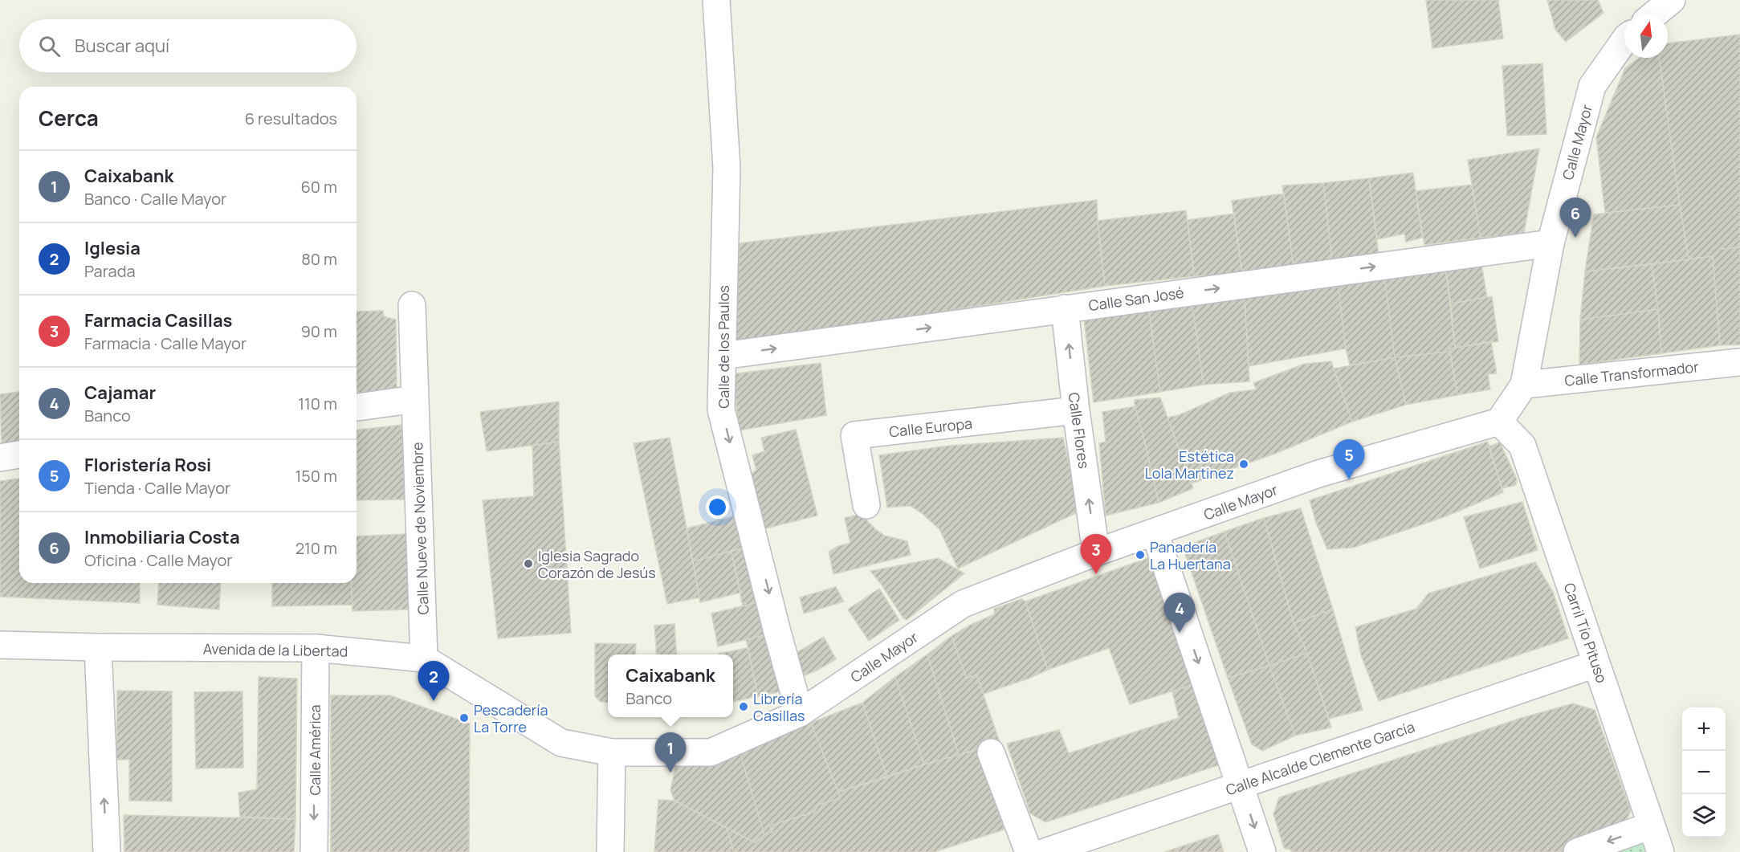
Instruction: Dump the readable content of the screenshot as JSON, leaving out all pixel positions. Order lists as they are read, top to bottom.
{
  "streets": {
    "street": [
      "Calle Mayor",
      "Calle San José",
      "Calle de los Paulos",
      "Calle Transformador",
      "Calle Europa",
      "Calle Flores",
      "Calle Nueve de Noviembre",
      "Carril Tío Pituso",
      "Avenida de la Libertad",
      "Calle América",
      "Calle Alcalde Clemente García"
    ]
  },
  "crossings": [
    ["Calle Mayor", "Calle San José"],
    ["Calle Mayor", "Calle de los Paulos"],
    ["Calle Mayor", "Calle Transformador"],
    ["Calle Mayor", "Calle Flores"],
    ["Calle Mayor", "Carril Tío Pituso"],
    ["Calle Mayor", "Avenida de la Libertad"],
    ["Calle San José", "Calle de los Paulos"],
    ["Calle San José", "Calle Flores"],
    ["Calle Europa", "Calle Flores"],
    ["Calle Nueve de Noviembre", "Avenida de la Libertad"],
    ["Carril Tío Pituso", "Calle Alcalde Clemente García"],
    ["Avenida de la Libertad", "Calle América"]
  ],
  "one_way": ["Calle San José", "Calle de los Paulos", "Calle Flores"],
  "places": [
    "Estética Lola Martinez",
    "Panadería La Huertana",
    "Iglesia Sagrado Corazón de Jesús",
    "Librería Casillas",
    "Pescadería La Torre"
  ],
  "north": "top",
  "page": {
    "search": "Buscar aquí",
    "heading": ["Cerca", "6 resultados"],
    "list": [
      {
        "mark": "1",
        "name": "Caixabank",
        "note": "Banco · Calle Mayor",
        "value": "60 m"
      },
      {
        "mark": "2",
        "name": "Iglesia",
        "note": "Parada",
        "value": "80 m"
      },
      {
        "mark": "3",
        "name": "Farmacia Casillas",
        "note": "Farmacia · Calle Mayor",
        "value": "90 m"
      },
      {
        "mark": "4",
        "name": "Cajamar",
        "note": "Banco",
        "value": "110 m"
      },
      {
        "mark": "5",
        "name": "Floristería Rosi",
        "note": "Tienda · Calle Mayor",
        "value": "150 m"
      },
      {
        "mark": "6",
        "name": "Inmobiliaria Costa",
        "note": "Oficina · Calle Mayor",
        "value": "210 m"
      }
    ],
    "pins": [
      "6",
      "5",
      "3",
      "4",
      "2",
      "1"
    ],
    "popup": ["Caixabank", "Banco"],
    "map_buttons": ["+", "−"]
  }
}
